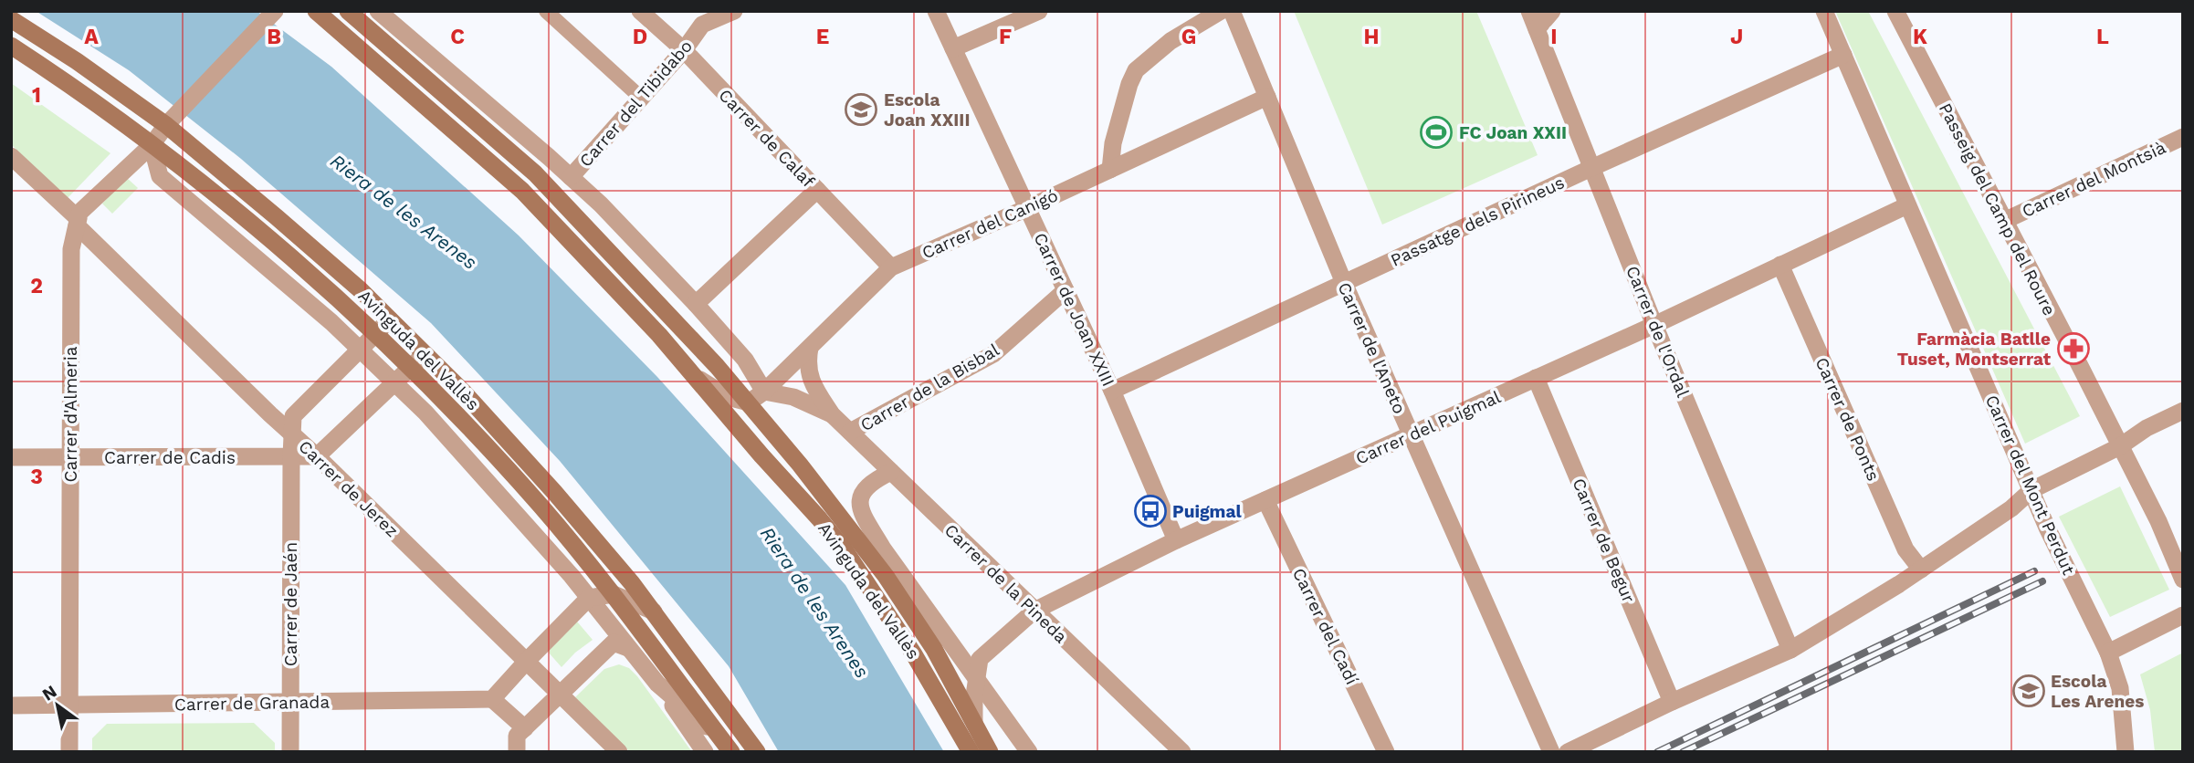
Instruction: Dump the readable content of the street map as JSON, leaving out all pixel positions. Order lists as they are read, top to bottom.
{
  "streets": {
    "main road": ["Avinguda del Vallès"],
    "street": [
      "Carrer del Tibidabo",
      "Carrer de Calaf",
      "Carrer del Montsià",
      "Passeig del Camp del Roure",
      "Passatge dels Pirineus",
      "Carrer del Canigó",
      "Carrer de Joan XXIII",
      "Carrer de l'Ordal",
      "Carrer de l'Aneto",
      "Carrer de la Bisbal",
      "Carrer d'Almeria",
      "Carrer de Ponts",
      "Carrer del Puigmal",
      "Carrer de Cadis",
      "Carrer del Mont Perdut",
      "Carrer de Jerez",
      "Carrer de Begur",
      "Carrer de la Pineda",
      "Carrer de Jaén",
      "Carrer del Cadí",
      "Carrer de Granada"
    ]
  },
  "crossings": [
    ["Carrer del Tibidabo", "Carrer de Calaf"],
    ["Carrer de Calaf", "Carrer del Canigó"],
    ["Carrer del Montsià", "Passeig del Camp del Roure"],
    ["Passatge dels Pirineus", "Carrer de Joan XXIII"],
    ["Passatge dels Pirineus", "Carrer de l'Ordal"],
    ["Passatge dels Pirineus", "Carrer de l'Aneto"],
    ["Passatge dels Pirineus", "Carrer del Mont Perdut"],
    ["Carrer del Canigó", "Carrer de Joan XXIII"],
    ["Carrer del Canigó", "Carrer de l'Aneto"],
    ["Carrer del Canigó", "Avinguda del Vallès"],
    ["Carrer del Canigó", "Carrer de la Pineda"],
    ["Carrer de Joan XXIII", "Carrer de la Bisbal"],
    ["Carrer de Joan XXIII", "Carrer del Puigmal"],
    ["Carrer de l'Ordal", "Carrer del Puigmal"],
    ["Carrer de l'Aneto", "Carrer del Puigmal"],
    ["Avinguda del Vallès", "Carrer del Puigmal"],
    ["Avinguda del Vallès", "Carrer de la Pineda"],
    ["Carrer de la Bisbal", "Carrer de la Pineda"],
    ["Carrer d'Almeria", "Carrer de Cadis"],
    ["Carrer d'Almeria", "Carrer de Jerez"],
    ["Carrer d'Almeria", "Carrer de Granada"],
    ["Carrer de Ponts", "Carrer del Puigmal"],
    ["Carrer del Puigmal", "Carrer del Mont Perdut"],
    ["Carrer del Puigmal", "Carrer de Begur"],
    ["Carrer del Puigmal", "Carrer de la Pineda"],
    ["Carrer del Puigmal", "Carrer del Cadí"],
    ["Carrer de Cadis", "Carrer de Jerez"],
    ["Carrer de Cadis", "Carrer de Jaén"],
    ["Carrer de Jaén", "Carrer de Granada"]
  ],
  "water": ["Riera de les Arenes"],
  "places": {
    "school or university": ["Escola Joan XXIII", "Escola Les Arenes"],
    "sports": ["FC Joan XXII"],
    "pharmacy": ["Farmàcia Batlle Tuset, Montserrat"],
    "bus stop": ["Puigmal"]
  },
  "north": "top left",
  "grid": {
    "columns": [
      "A",
      "B",
      "C",
      "D",
      "E",
      "F",
      "G",
      "H",
      "I",
      "J",
      "K",
      "L"
    ],
    "rows": ["1", "2", "3"]
  }
}
